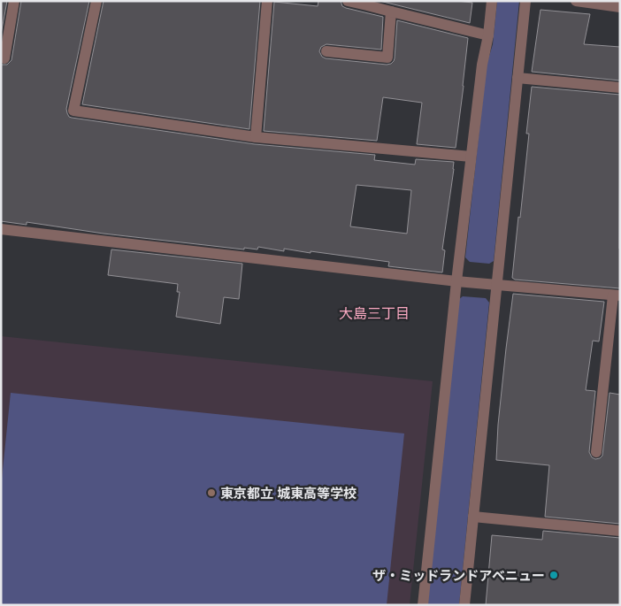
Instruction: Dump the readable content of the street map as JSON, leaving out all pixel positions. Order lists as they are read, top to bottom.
{
  "districts": ["大島三丁目"],
  "places": ["東京都立 城東高等学校", "ザ・ミッドランドアベニュー"]
}
